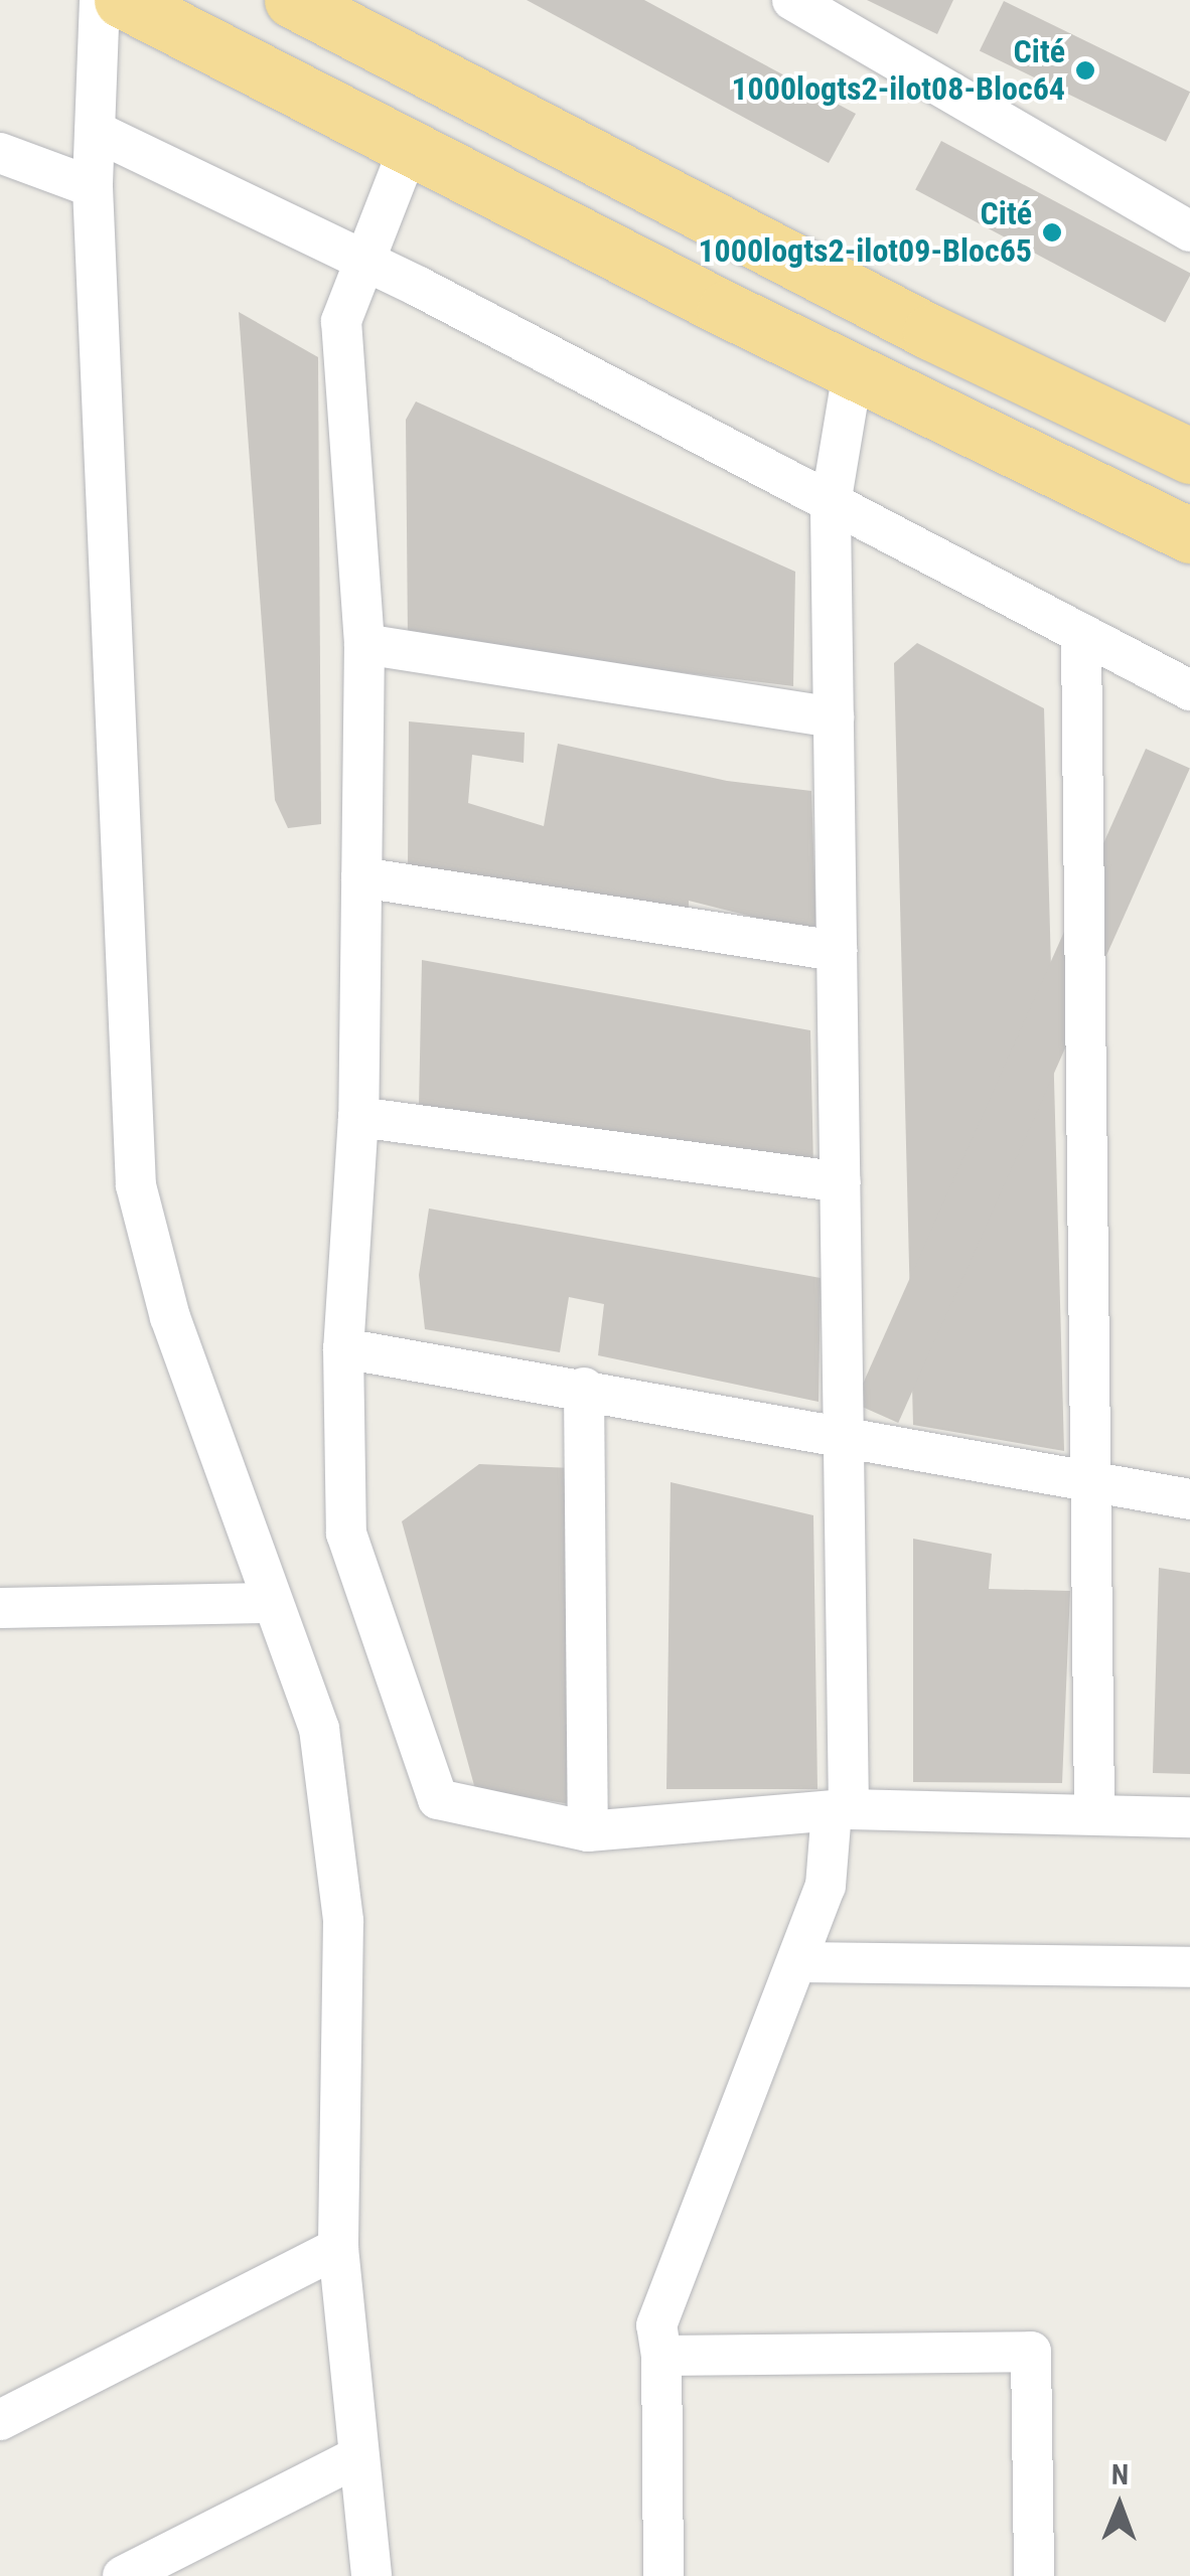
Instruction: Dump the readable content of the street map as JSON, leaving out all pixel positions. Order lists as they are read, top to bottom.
{
  "places": ["Cité 1000logts2-ilot08-Bloc64", "Cité 1000logts2-ilot09-Bloc65"],
  "north": "top"
}
